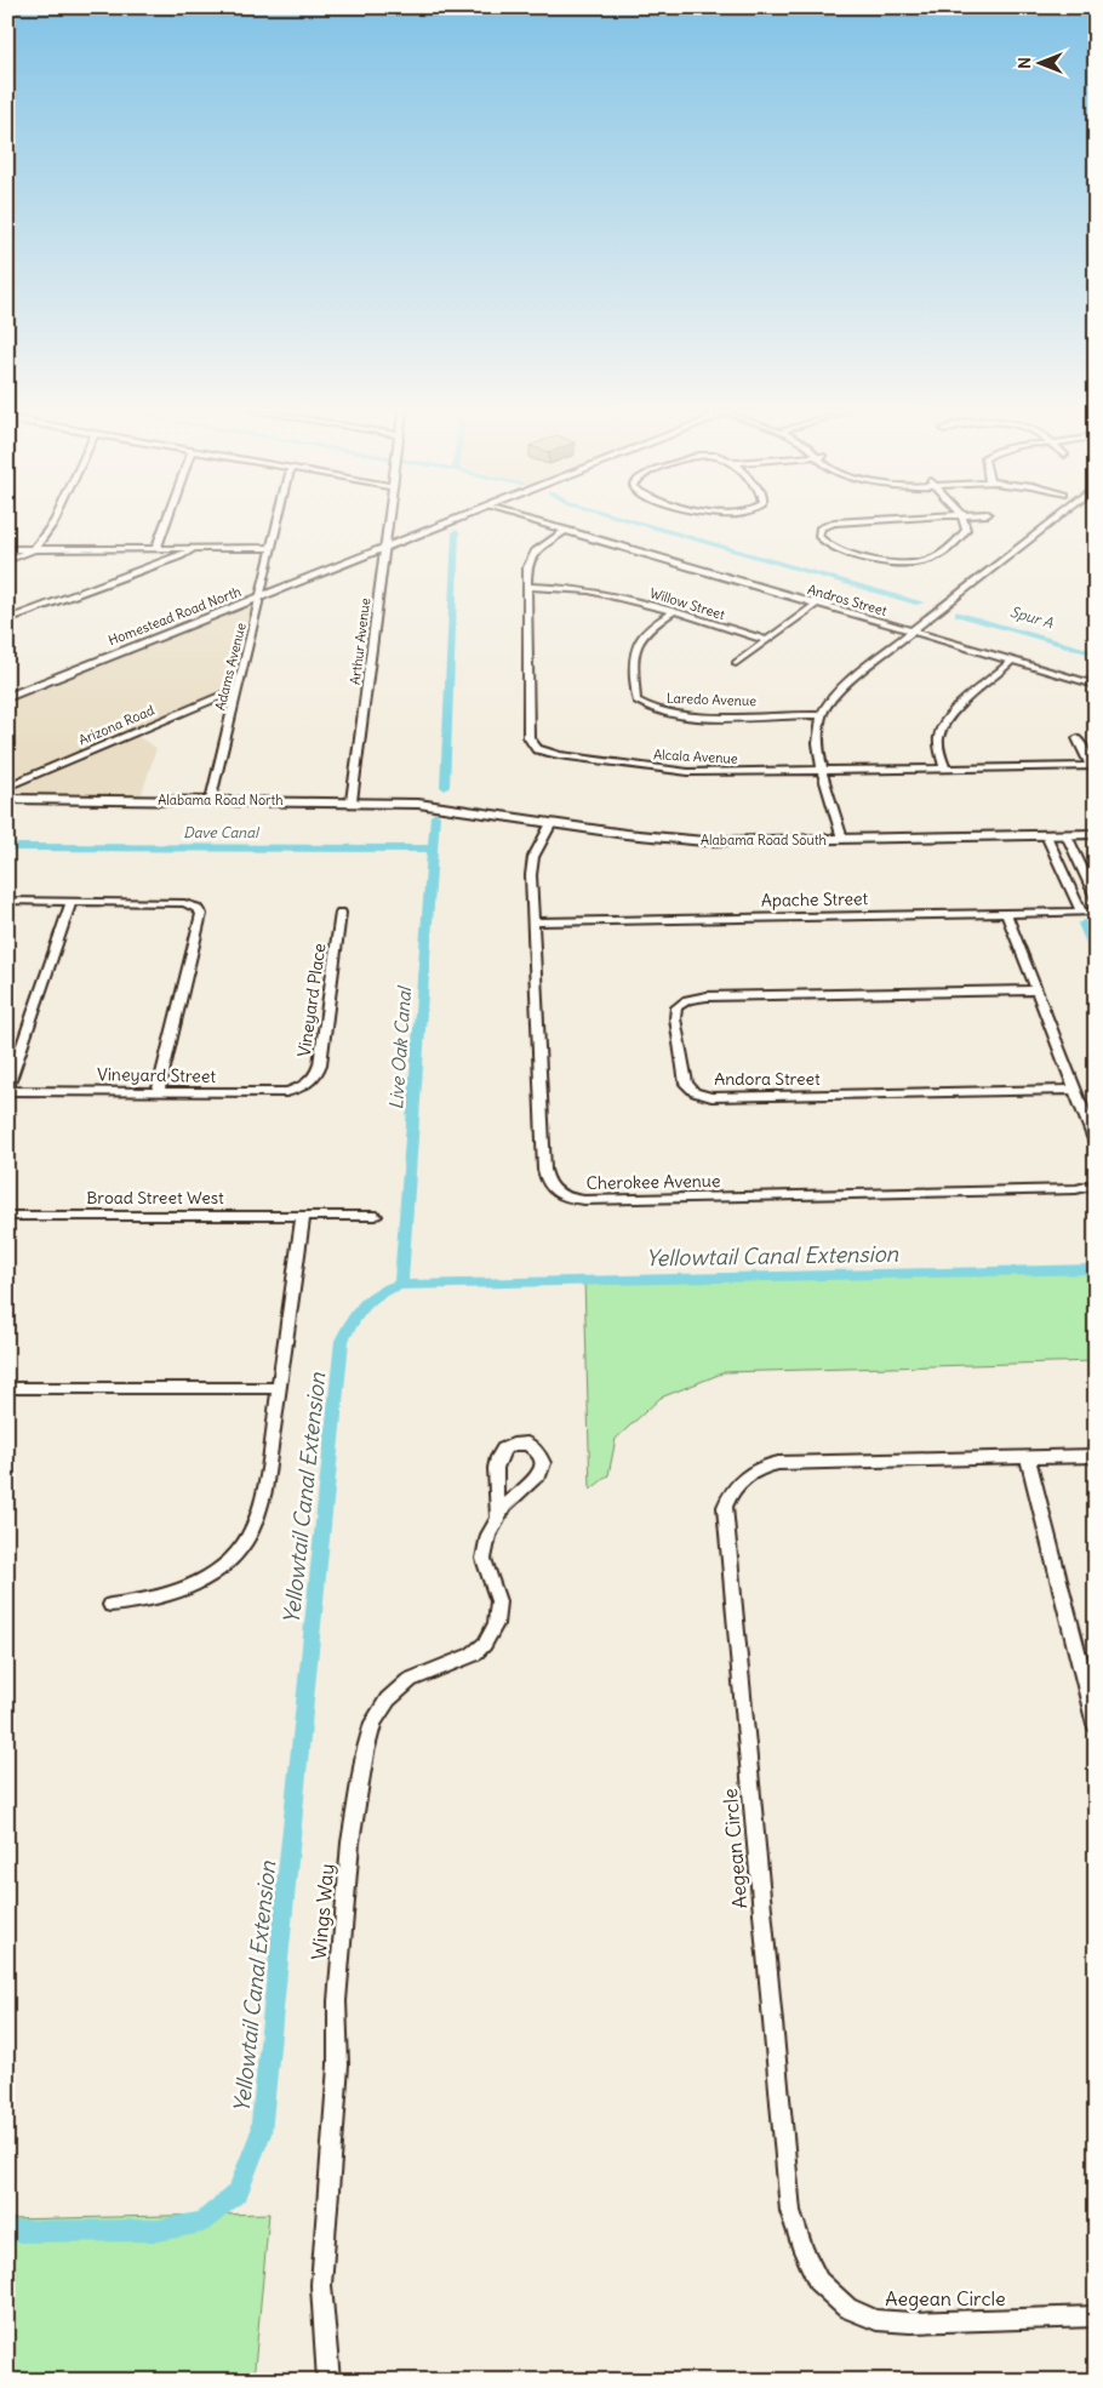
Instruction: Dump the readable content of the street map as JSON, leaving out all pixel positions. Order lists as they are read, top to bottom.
{
  "streets": {
    "main road": ["Homestead Road North", "Alabama Road North", "Alabama Road South"],
    "street": [
      "Andros Street",
      "Willow Street",
      "Arthur Avenue",
      "Adams Avenue",
      "Laredo Avenue",
      "Arizona Road",
      "Alcala Avenue",
      "Apache Street",
      "Vineyard Place",
      "Vineyard Street",
      "Andora Street",
      "Cherokee Avenue",
      "Broad Street West",
      "Aegean Circle",
      "Wings Way"
    ]
  },
  "crossings": [
    ["Andros Street", "Alcala Avenue"],
    ["Willow Street", "Laredo Avenue"],
    ["Willow Street", "Alcala Avenue"],
    ["Homestead Road North", "Arthur Avenue"],
    ["Homestead Road North", "Adams Avenue"],
    ["Arthur Avenue", "Alabama Road North"],
    ["Adams Avenue", "Arizona Road"],
    ["Adams Avenue", "Alabama Road North"],
    ["Alabama Road North", "Alabama Road South"],
    ["Alabama Road South", "Cherokee Avenue"],
    ["Apache Street", "Cherokee Avenue"],
    ["Vineyard Place", "Vineyard Street"]
  ],
  "water": [
    "Spur A",
    "Dave Canal",
    "Live Oak Canal",
    "Yellowtail Canal Extension"
  ],
  "north": "left"
}
